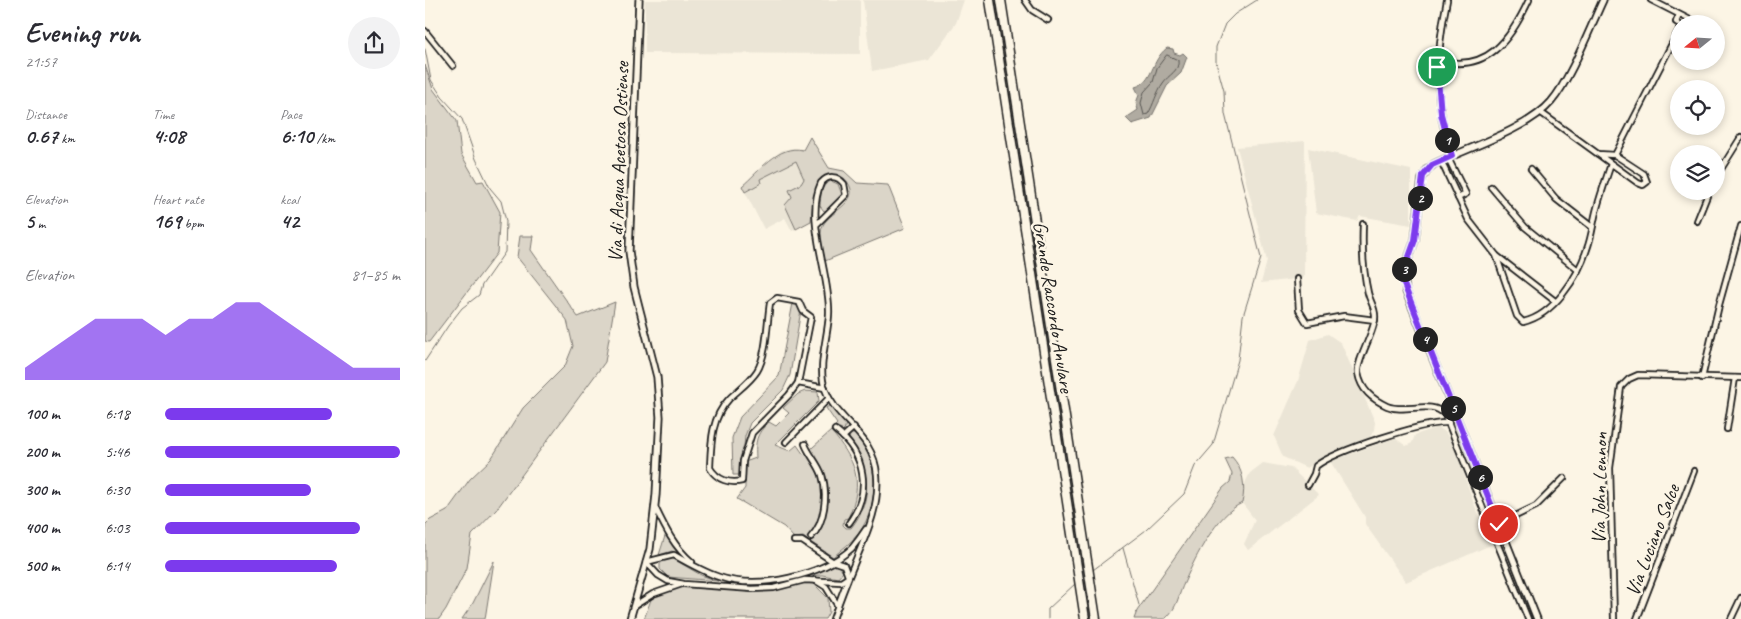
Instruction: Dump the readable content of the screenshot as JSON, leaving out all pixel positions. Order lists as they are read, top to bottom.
{
  "streets": {
    "highway": ["Grande Raccordo Anulare"],
    "street": ["Via di Acqua Acetosa Ostiense", "Via John Lennon", "Via Luciano Salce"]
  },
  "north": "left",
  "page": {
    "heading": ["Evening run", "21:57"],
    "stats": [
      ["Distance", "0.67 km"],
      ["Time", "4:08"],
      ["Pace", "6:10 /km"],
      ["Elevation", "5 m"],
      ["Heart rate", "169 bpm"],
      ["kcal", "42"]
    ],
    "pins": [
      "1",
      "2",
      "3",
      "4",
      "5",
      "6"
    ],
    "chart": ["Elevation", "81–85 m"],
    "list": [
      {
        "name": "100 m",
        "note": "6:18"
      },
      {
        "name": "200 m",
        "note": "5:46"
      },
      {
        "name": "300 m",
        "note": "6:30"
      },
      {
        "name": "400 m",
        "note": "6:03"
      },
      {
        "name": "500 m",
        "note": "6:14"
      }
    ]
  }
}
